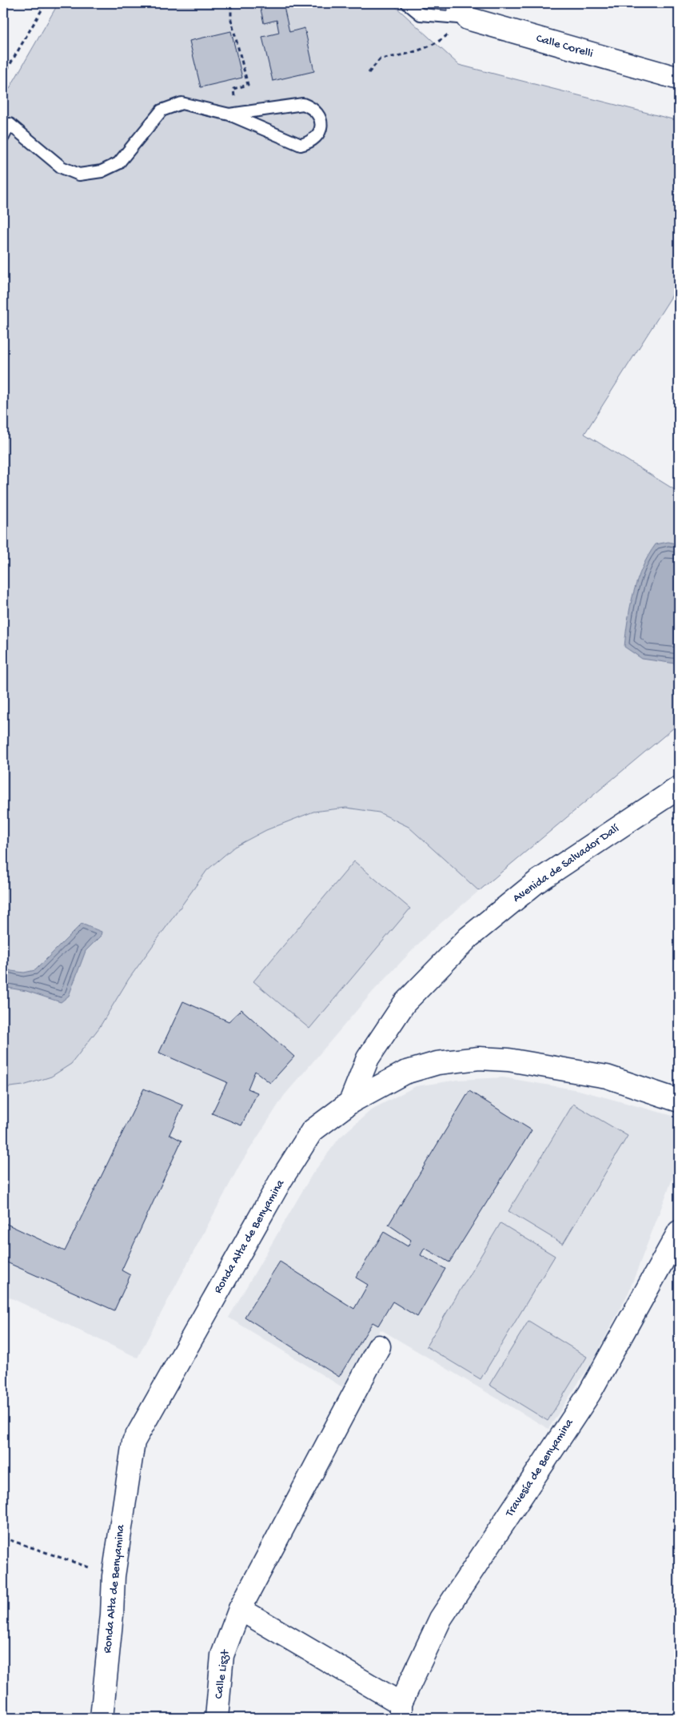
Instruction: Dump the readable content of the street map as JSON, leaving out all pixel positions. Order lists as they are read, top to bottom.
{
  "streets": {
    "street": [
      "Calle Corelli",
      "Avenida de Salvador Dalí",
      "Ronda Alta de Benyamina",
      "Travesía de Benyamina",
      "Calle Liszt"
    ]
  },
  "crossings": [
    ["Avenida de Salvador Dalí", "Ronda Alta de Benyamina"],
    ["Travesía de Benyamina", "Calle Liszt"]
  ]
}
